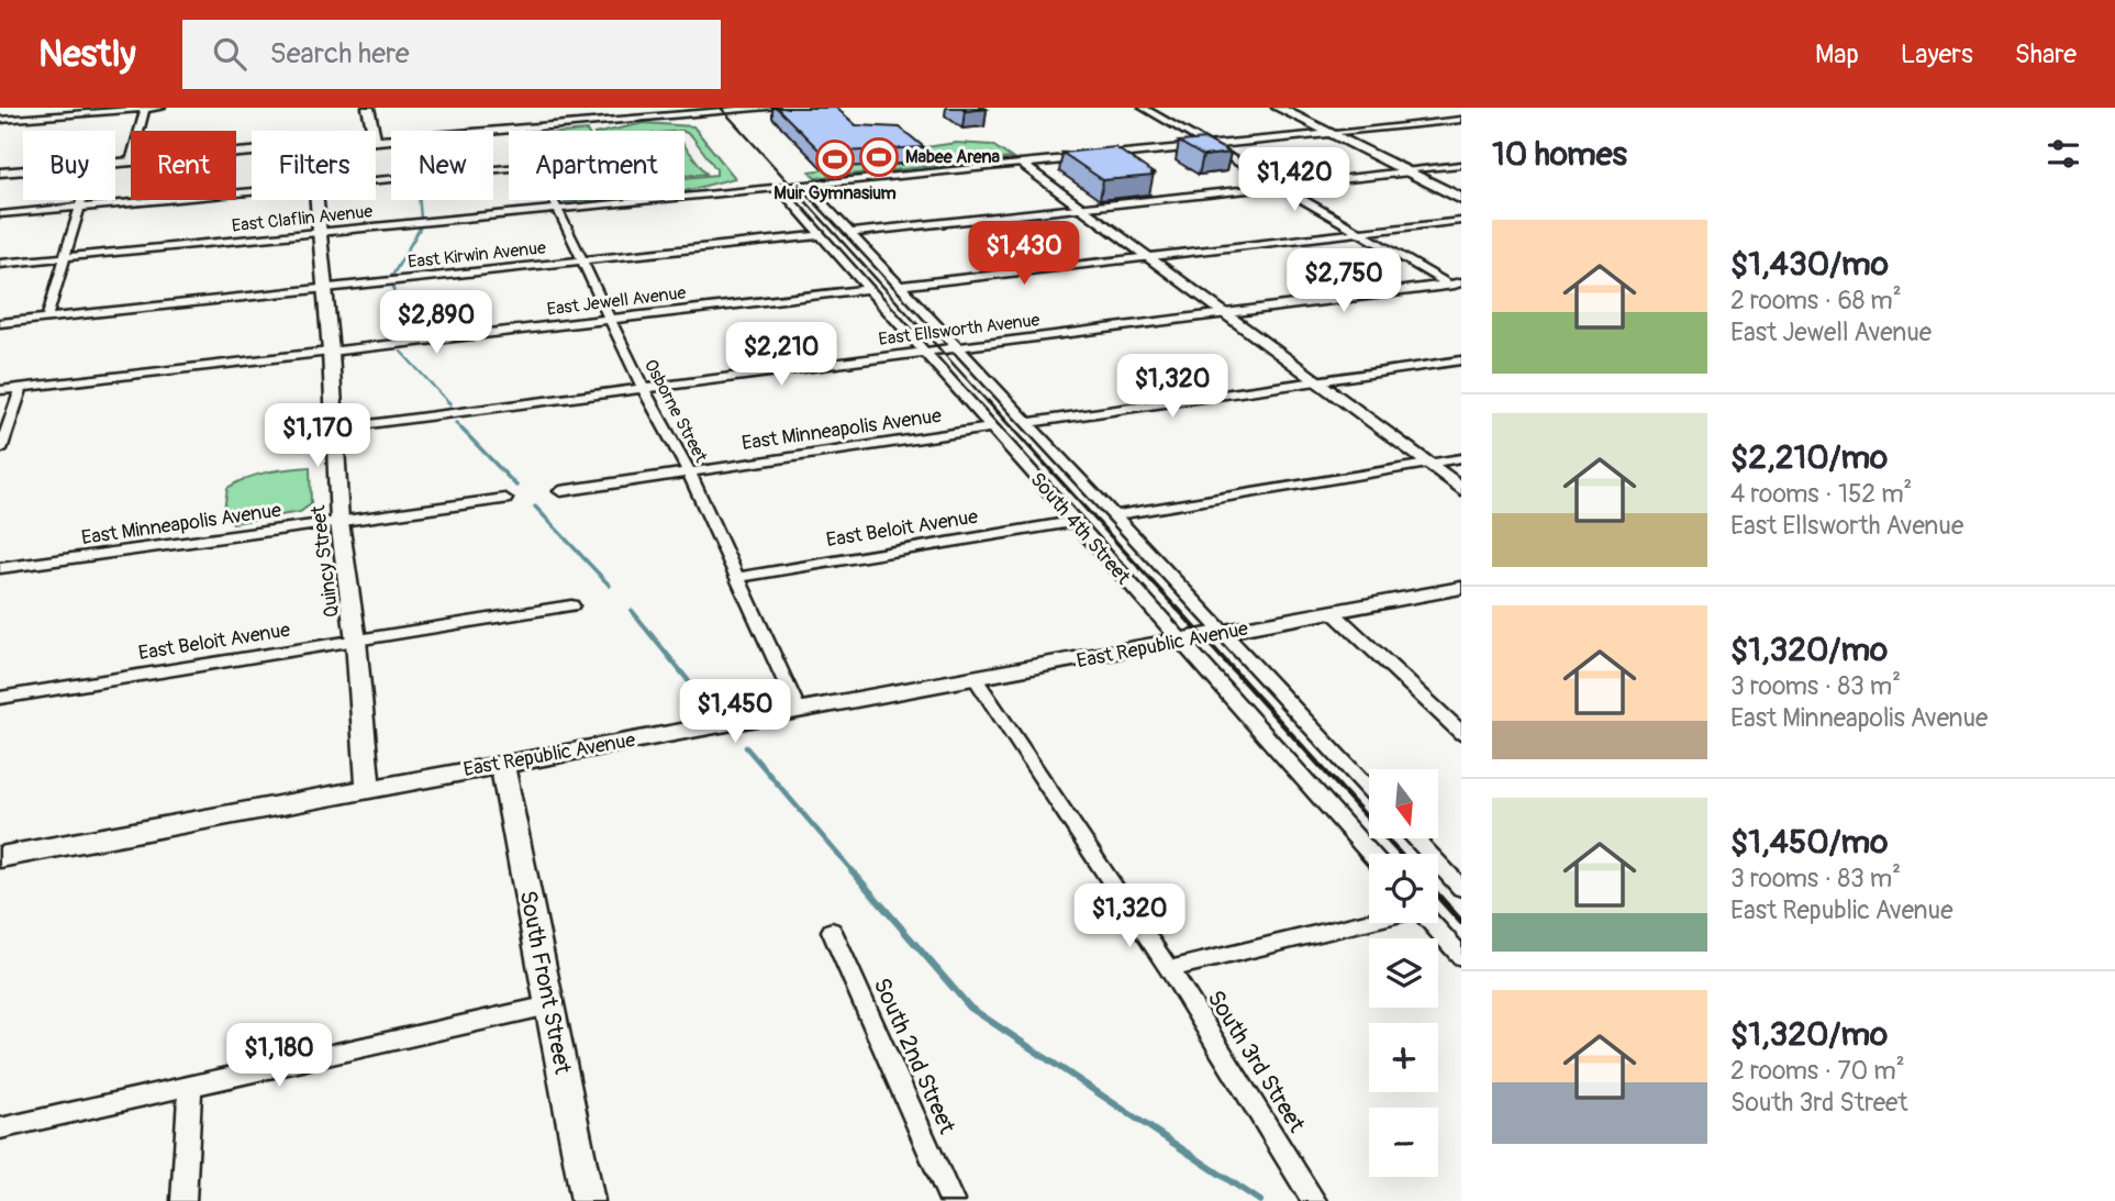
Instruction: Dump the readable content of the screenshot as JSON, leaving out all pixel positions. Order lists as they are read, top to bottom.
{
  "streets": {
    "street": [
      "East Claflin Avenue",
      "East Kirwin Avenue",
      "East Jewell Avenue",
      "East Ellsworth Avenue",
      "Osborne Street",
      "East Minneapolis Avenue",
      "East Beloit Avenue",
      "South 4th Street",
      "Quincy Street",
      "East Republic Avenue",
      "South Front Street",
      "South 2nd Street",
      "South 3rd Street"
    ]
  },
  "crossings": [
    ["East Claflin Avenue", "Osborne Street"],
    ["East Claflin Avenue", "South 4th Street"],
    ["East Claflin Avenue", "Quincy Street"],
    ["East Kirwin Avenue", "Osborne Street"],
    ["East Kirwin Avenue", "South 4th Street"],
    ["East Kirwin Avenue", "Quincy Street"],
    ["East Jewell Avenue", "Osborne Street"],
    ["East Jewell Avenue", "South 4th Street"],
    ["East Jewell Avenue", "Quincy Street"],
    ["East Ellsworth Avenue", "Osborne Street"],
    ["East Ellsworth Avenue", "South 4th Street"],
    ["East Ellsworth Avenue", "Quincy Street"],
    ["Osborne Street", "East Minneapolis Avenue"],
    ["Osborne Street", "East Beloit Avenue"],
    ["Osborne Street", "East Republic Avenue"],
    ["East Minneapolis Avenue", "South 4th Street"],
    ["East Minneapolis Avenue", "Quincy Street"],
    ["East Beloit Avenue", "South 4th Street"],
    ["East Beloit Avenue", "Quincy Street"],
    ["South 4th Street", "East Republic Avenue"],
    ["Quincy Street", "East Republic Avenue"],
    ["East Republic Avenue", "South Front Street"],
    ["East Republic Avenue", "South 3rd Street"]
  ],
  "places": {
    "sports": ["Mabee Arena", "Muir Gymnasium"]
  },
  "north": "bottom",
  "page": {
    "header": "Nestly",
    "search": "Search here",
    "nav": ["Map", "Layers", "Share"],
    "heading": "10 homes",
    "chip": [
      "Buy",
      "Rent",
      "Filters",
      "New",
      "Apartment"
    ],
    "price": [
      "$1,420",
      "$1,430",
      "$2,750",
      "$2,890",
      "$2,210",
      "$1,320",
      "$1,170",
      "$1,450",
      "$1,320",
      "$1,180"
    ],
    "list": [
      {
        "name": "$1,430/mo",
        "note": "2 rooms · 68 m² · East Jewell Avenue"
      },
      {
        "name": "$2,210/mo",
        "note": "4 rooms · 152 m² · East Ellsworth Avenue"
      },
      {
        "name": "$1,320/mo",
        "note": "3 rooms · 83 m² · East Minneapolis Avenue"
      },
      {
        "name": "$1,450/mo",
        "note": "3 rooms · 83 m² · East Republic Avenue"
      },
      {
        "name": "$1,320/mo",
        "note": "2 rooms · 70 m² · South 3rd Street"
      }
    ],
    "map_buttons": ["+", "−"]
  }
}
